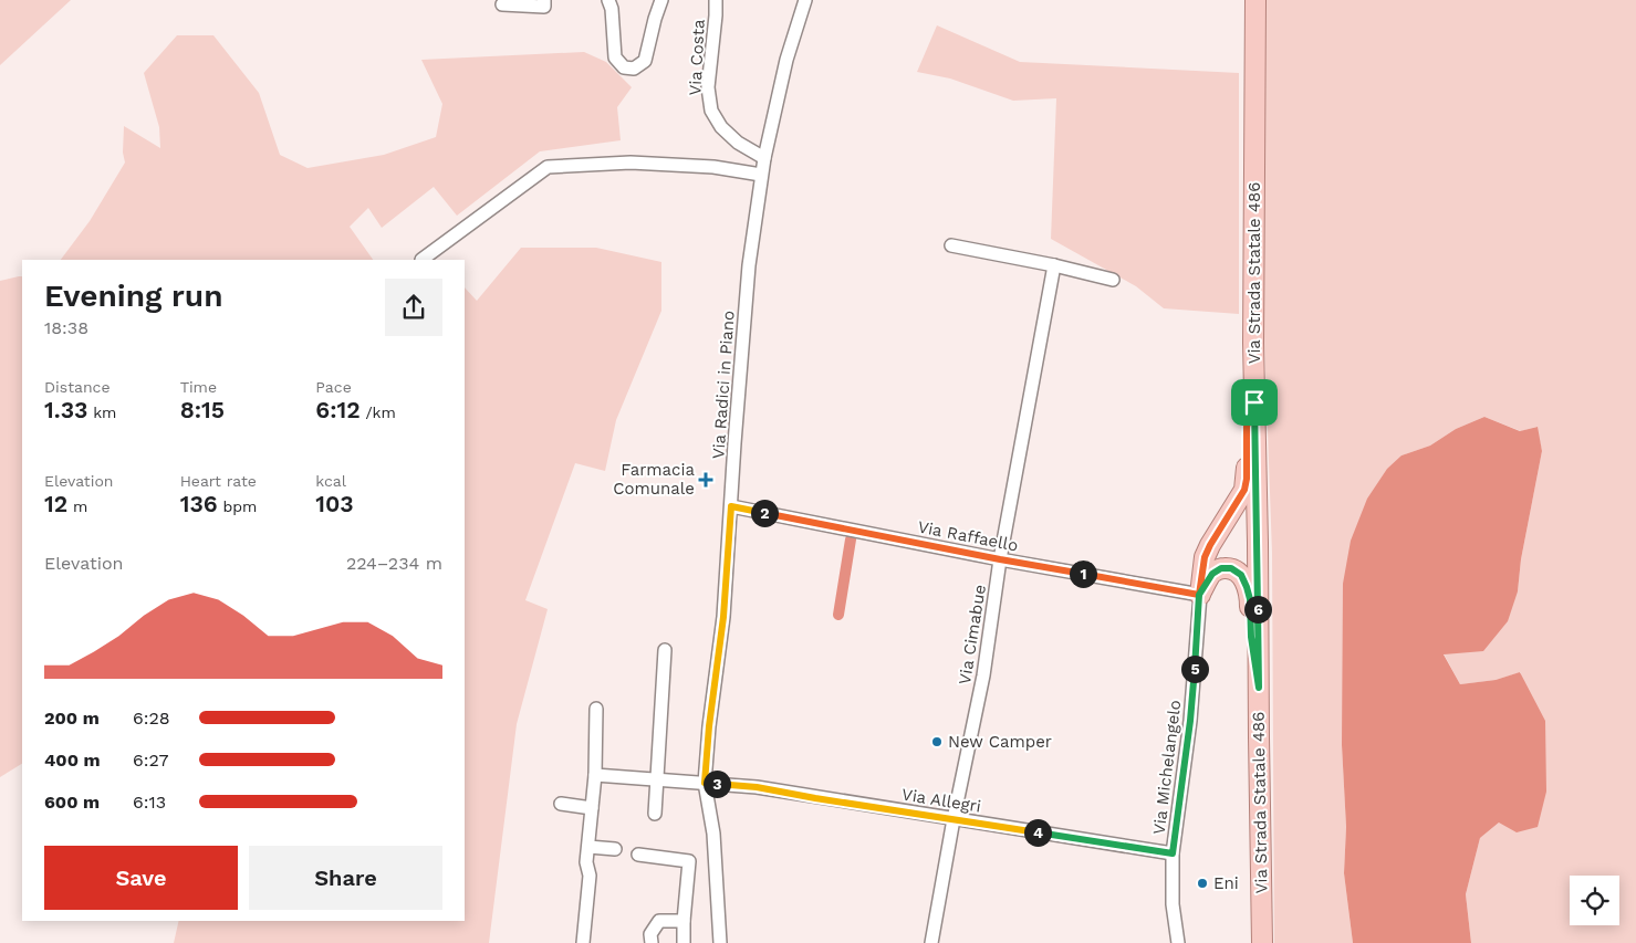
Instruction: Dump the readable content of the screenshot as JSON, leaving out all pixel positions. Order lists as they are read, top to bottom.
{
  "streets": {
    "main road": ["Via Strada Statale 486"],
    "street": [
      "Via Costa",
      "Via Radici in Piano",
      "Via Raffaello",
      "Via Cimabue",
      "Via Michelangelo",
      "Via Allegri"
    ]
  },
  "crossings": [
    ["Via Costa", "Via Radici in Piano"],
    ["Via Radici in Piano", "Via Raffaello"],
    ["Via Radici in Piano", "Via Allegri"],
    ["Via Raffaello", "Via Cimabue"],
    ["Via Raffaello", "Via Michelangelo"],
    ["Via Cimabue", "Via Allegri"],
    ["Via Michelangelo", "Via Allegri"]
  ],
  "places": {
    "health": ["Farmacia Comunale"],
    "other": ["New Camper", "Eni"]
  },
  "page": {
    "heading": ["Evening run", "18:38"],
    "stats": [
      ["Distance", "1.33 km"],
      ["Time", "8:15"],
      ["Pace", "6:12 /km"],
      ["Elevation", "12 m"],
      ["Heart rate", "136 bpm"],
      ["kcal", "103"]
    ],
    "pins": [
      "2",
      "1",
      "6",
      "5",
      "3",
      "4"
    ],
    "chart": ["Elevation", "224–234 m"],
    "list": [
      {
        "name": "200 m",
        "note": "6:28"
      },
      {
        "name": "400 m",
        "note": "6:27"
      },
      {
        "name": "600 m",
        "note": "6:13"
      }
    ],
    "buttons": ["Save", "Share"]
  }
}
